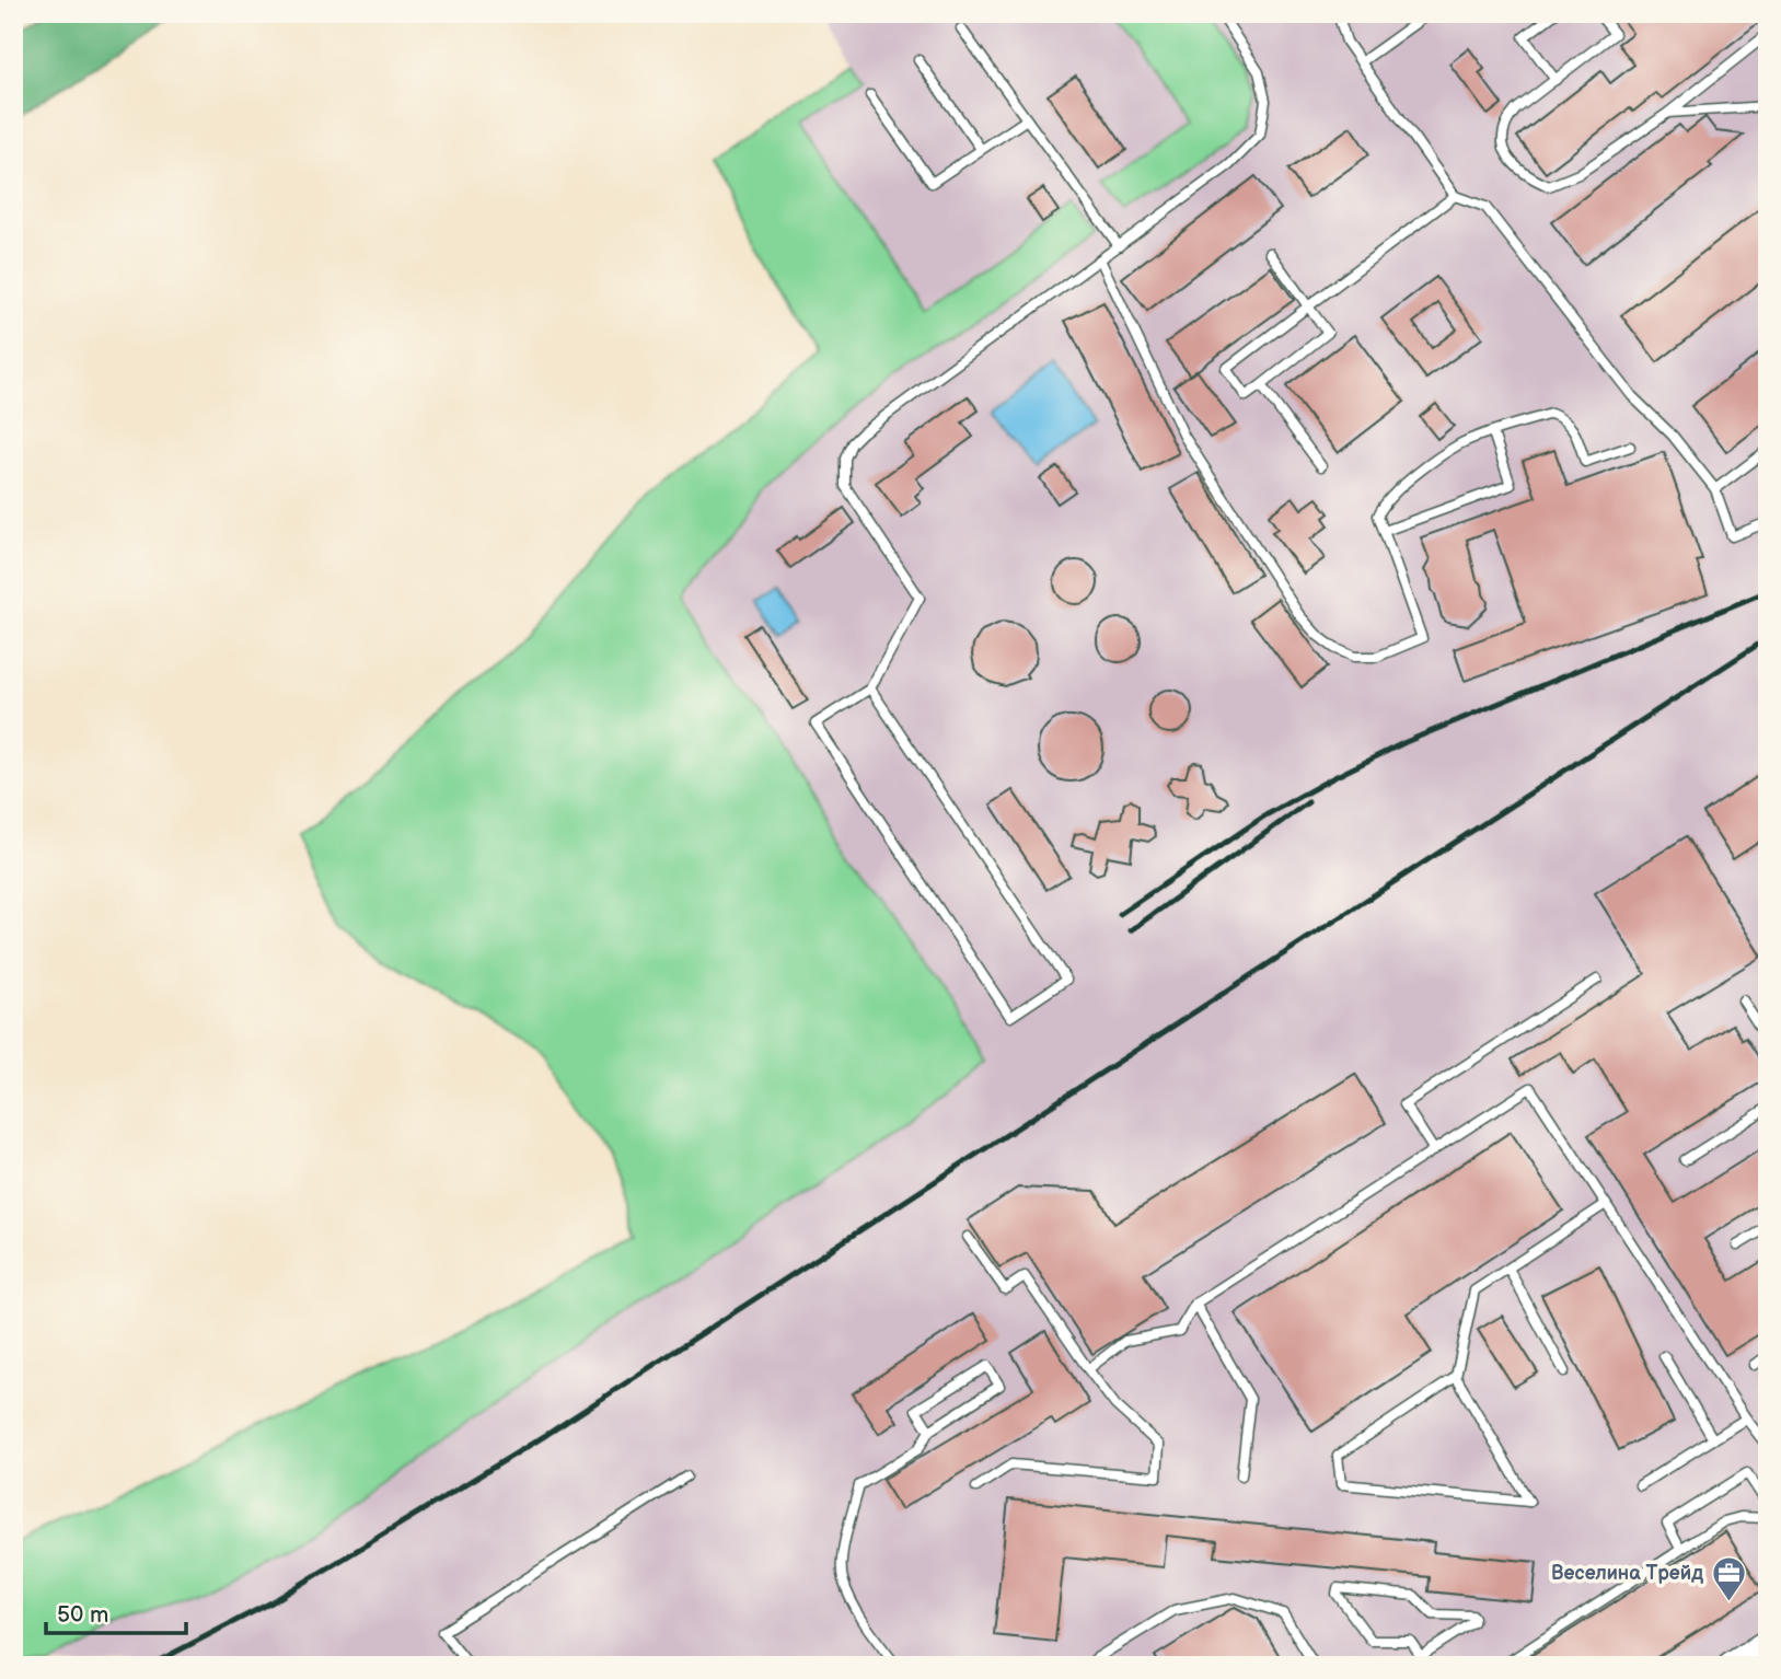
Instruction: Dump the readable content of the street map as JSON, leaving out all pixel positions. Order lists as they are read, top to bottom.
{
  "places": {
    "office": ["Веселина Трейд"]
  },
  "scale_bar": "50 m"
}
